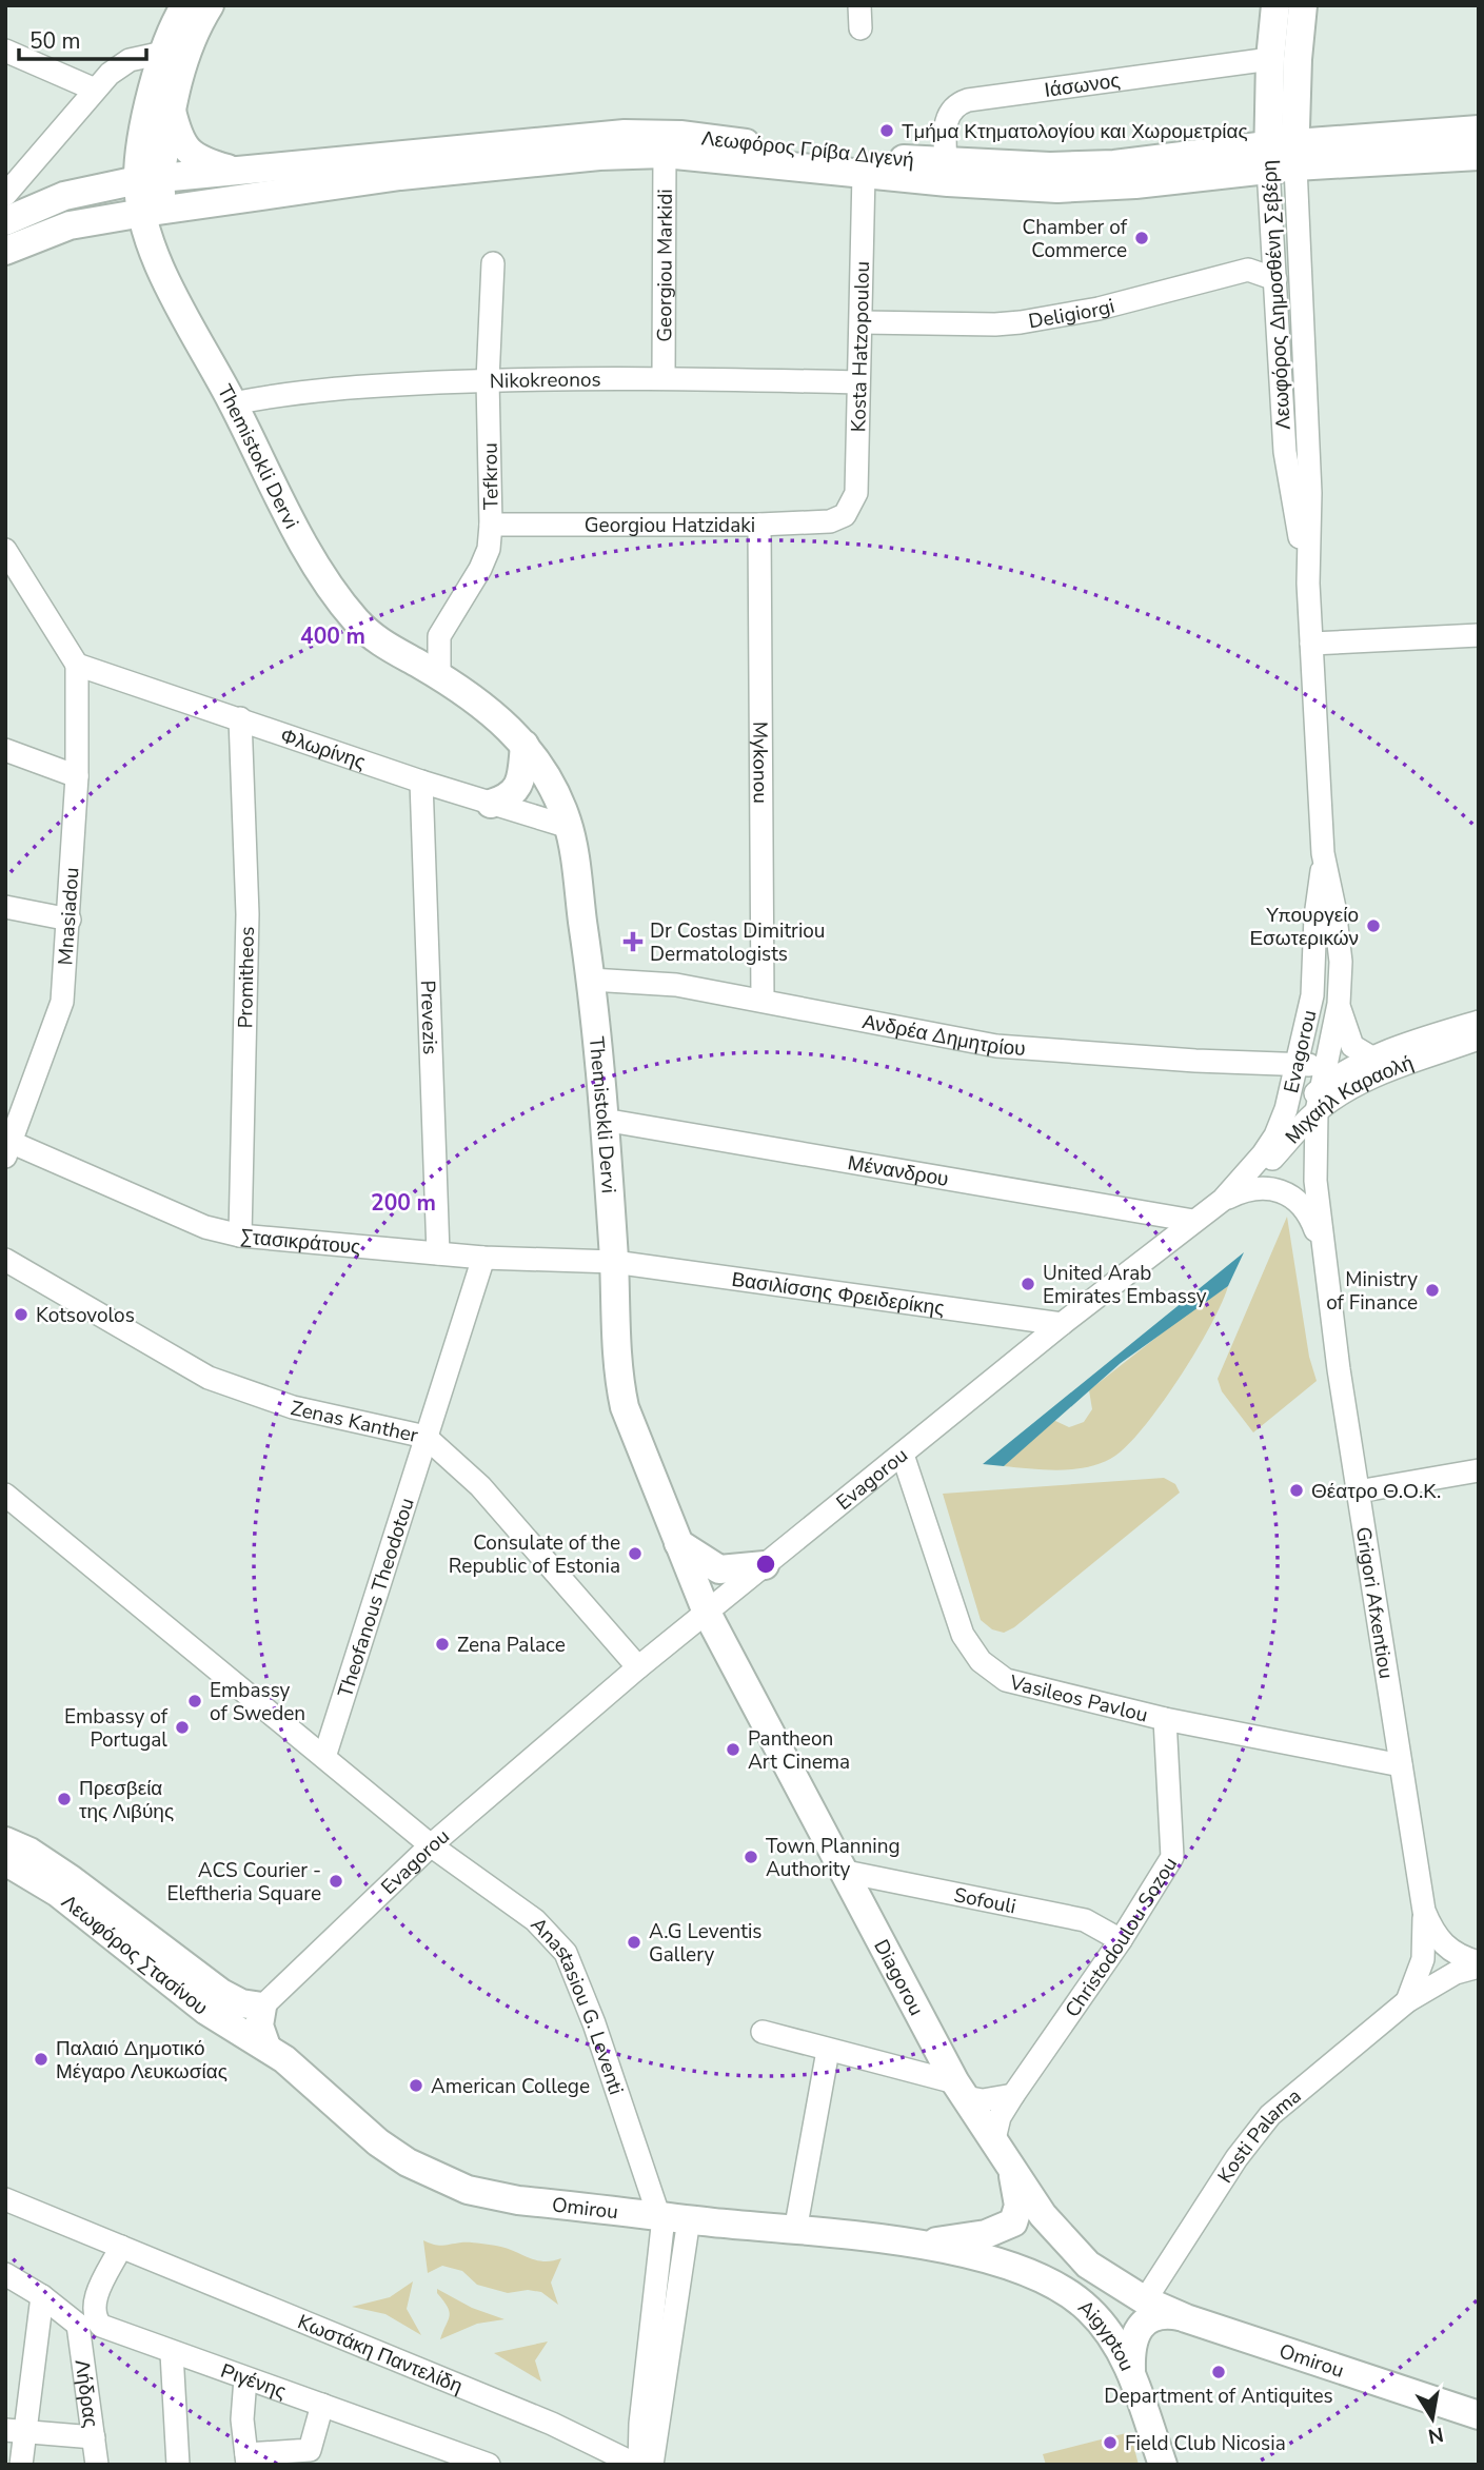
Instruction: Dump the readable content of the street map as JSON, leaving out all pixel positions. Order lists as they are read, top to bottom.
{
  "streets": {
    "main road": [
      "Λεωφόρος Γρίβα Διγενή",
      "Λεωφόρος Δημοσθένη Σεβέρη",
      "Themistokli Dervi",
      "Λεωφόρος Στασίνου",
      "Diagorou",
      "Omirou",
      "Aigyptou"
    ],
    "street": [
      "Ιάσωνος",
      "Georgiou Markidi",
      "Deligiorgi",
      "Kosta Hatzopoulou",
      "Nikokreonos",
      "Tefkrou",
      "Georgiou Hatzidaki",
      "Φλωρίνης",
      "Mykonou",
      "Mnasiadou",
      "Promitheos",
      "Prevezis",
      "Ανδρέα Δημητρίου",
      "Evagorou",
      "Μιχαήλ Καραολή",
      "Μένανδρου",
      "Στασικράτους",
      "Βασιλίσσης Φρειδερίκης",
      "Zenas Kanther",
      "Theofanous Theodotou",
      "Grigori Afxentiou",
      "Vasileos Pavlou",
      "Sofouli",
      "Christodoulou Sozou",
      "Anastasiou G. Leventi",
      "Kosti Palama",
      "Kωστάκη Παντελίδη",
      "Ριγένης",
      "Λήδρας"
    ]
  },
  "crossings": [
    ["Ιάσωνος", "Λεωφόρος Γρίβα Διγενή"],
    ["Ιάσωνος", "Λεωφόρος Δημοσθένη Σεβέρη"],
    ["Λεωφόρος Γρίβα Διγενή", "Georgiou Markidi"],
    ["Λεωφόρος Γρίβα Διγενή", "Λεωφόρος Δημοσθένη Σεβέρη"],
    ["Λεωφόρος Γρίβα Διγενή", "Kosta Hatzopoulou"],
    ["Λεωφόρος Γρίβα Διγενή", "Themistokli Dervi"],
    ["Georgiou Markidi", "Nikokreonos"],
    ["Λεωφόρος Δημοσθένη Σεβέρη", "Deligiorgi"],
    ["Λεωφόρος Δημοσθένη Σεβέρη", "Evagorou"],
    ["Λεωφόρος Δημοσθένη Σεβέρη", "Grigori Afxentiou"],
    ["Deligiorgi", "Kosta Hatzopoulou"],
    ["Kosta Hatzopoulou", "Nikokreonos"],
    ["Kosta Hatzopoulou", "Georgiou Hatzidaki"],
    ["Nikokreonos", "Themistokli Dervi"],
    ["Nikokreonos", "Tefkrou"],
    ["Themistokli Dervi", "Tefkrou"],
    ["Themistokli Dervi", "Φλωρίνης"],
    ["Themistokli Dervi", "Ανδρέα Δημητρίου"],
    ["Themistokli Dervi", "Evagorou"],
    ["Themistokli Dervi", "Μένανδρου"],
    ["Themistokli Dervi", "Στασικράτους"],
    ["Themistokli Dervi", "Βασιλίσσης Φρειδερίκης"],
    ["Themistokli Dervi", "Diagorou"],
    ["Tefkrou", "Georgiou Hatzidaki"],
    ["Georgiou Hatzidaki", "Mykonou"],
    ["Φλωρίνης", "Mnasiadou"],
    ["Φλωρίνης", "Promitheos"],
    ["Φλωρίνης", "Prevezis"],
    ["Mykonou", "Ανδρέα Δημητρίου"],
    ["Mnasiadou", "Στασικράτους"],
    ["Promitheos", "Στασικράτους"],
    ["Prevezis", "Στασικράτους"],
    ["Ανδρέα Δημητρίου", "Evagorou"],
    ["Evagorou", "Μιχαήλ Καραολή"],
    ["Evagorou", "Μένανδρου"],
    ["Evagorou", "Βασιλίσσης Φρειδερίκης"],
    ["Evagorou", "Zenas Kanther"],
    ["Evagorou", "Grigori Afxentiou"],
    ["Evagorou", "Vasileos Pavlou"],
    ["Evagorou", "Λεωφόρος Στασίνου"],
    ["Evagorou", "Diagorou"],
    ["Evagorou", "Anastasiou G. Leventi"],
    ["Μιχαήλ Καραολή", "Grigori Afxentiou"],
    ["Στασικράτους", "Βασιλίσσης Φρειδερίκης"],
    ["Στασικράτους", "Theofanous Theodotou"],
    ["Zenas Kanther", "Theofanous Theodotou"],
    ["Theofanous Theodotou", "Anastasiou G. Leventi"],
    ["Grigori Afxentiou", "Vasileos Pavlou"],
    ["Grigori Afxentiou", "Kosti Palama"],
    ["Vasileos Pavlou", "Christodoulou Sozou"],
    ["Sofouli", "Christodoulou Sozou"],
    ["Sofouli", "Diagorou"],
    ["Christodoulou Sozou", "Diagorou"],
    ["Λεωφόρος Στασίνου", "Omirou"],
    ["Diagorou", "Kosti Palama"],
    ["Diagorou", "Omirou"],
    ["Anastasiou G. Leventi", "Omirou"],
    ["Anastasiou G. Leventi", "Kωστάκη Παντελίδη"],
    ["Kosti Palama", "Omirou"],
    ["Omirou", "Aigyptou"],
    ["Ριγένης", "Λήδρας"]
  ],
  "places": {
    "other": [
      "Τμήμα Κτηματολογίου και Χωρομετρίας",
      "Chamber of Commerce",
      "Υπουργείο Εσωτερικών",
      "United Arab Emirates Embassy",
      "Ministry of Finance",
      "Kotsovolos",
      "Θέατρο Θ.Ο.Κ.",
      "Consulate of the Republic of Estonia",
      "Zena Palace",
      "Embassy of Sweden",
      "Embassy of Portugal",
      "Pantheon Art Cinema",
      "Πρεσβεία της Λιβύης",
      "Town Planning Authority",
      "ACS Courier - Eleftheria Square",
      "A.G Leventis Gallery",
      "Παλαιό Δημοτικό Μέγαρο Λευκωσίας",
      "American College",
      "Department of Antiquites",
      "Field Club Nicosia"
    ],
    "health": ["Dr Costas Dimitriou Dermatologists"]
  },
  "scale_bar": "50 m",
  "north": "bottom",
  "rings": ["400 m", "200 m"]
}
